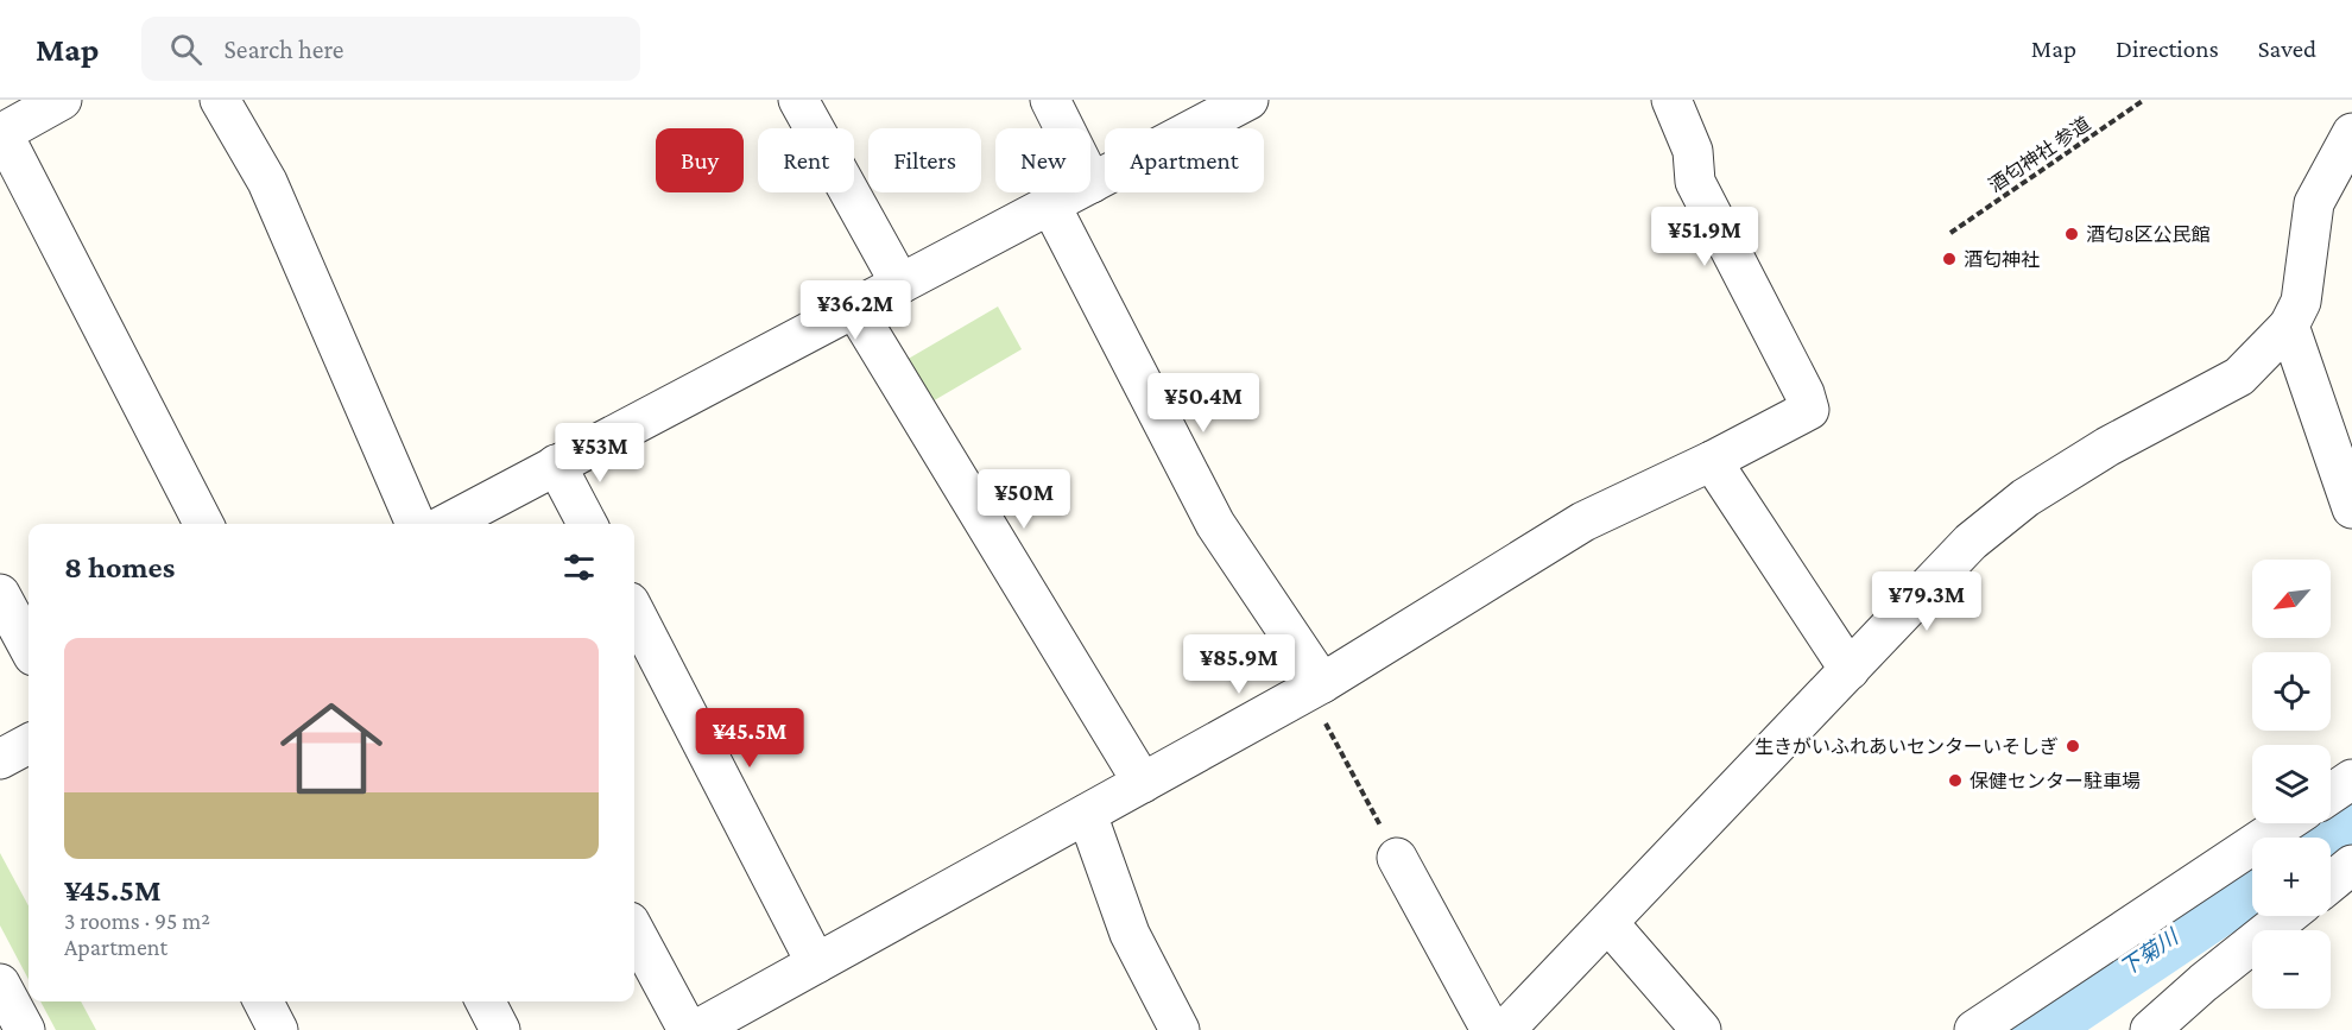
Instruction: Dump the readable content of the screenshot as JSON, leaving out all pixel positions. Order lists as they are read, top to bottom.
{
  "streets": {
    "path": ["酒匂神社 参道"]
  },
  "water": ["下菊川"],
  "places": [
    "酒匂8区公民館",
    "酒匂神社",
    "生きがいふれあいセンターいそしぎ",
    "保健センター駐車場"
  ],
  "north": "bottom left",
  "page": {
    "header": "Map",
    "search": "Search here",
    "nav": ["Map", "Directions", "Saved"],
    "chip": [
      "Buy",
      "Rent",
      "Filters",
      "New",
      "Apartment"
    ],
    "price": [
      "¥51.9M",
      "¥36.2M",
      "¥50.4M",
      "¥53M",
      "¥50M",
      "¥79.3M",
      "¥85.9M",
      "¥45.5M"
    ],
    "heading": "8 homes",
    "map_buttons": ["+", "−"],
    "list": [
      {
        "name": "¥45.5M",
        "note": "3 rooms · 95 m² · Apartment"
      }
    ]
  }
}
